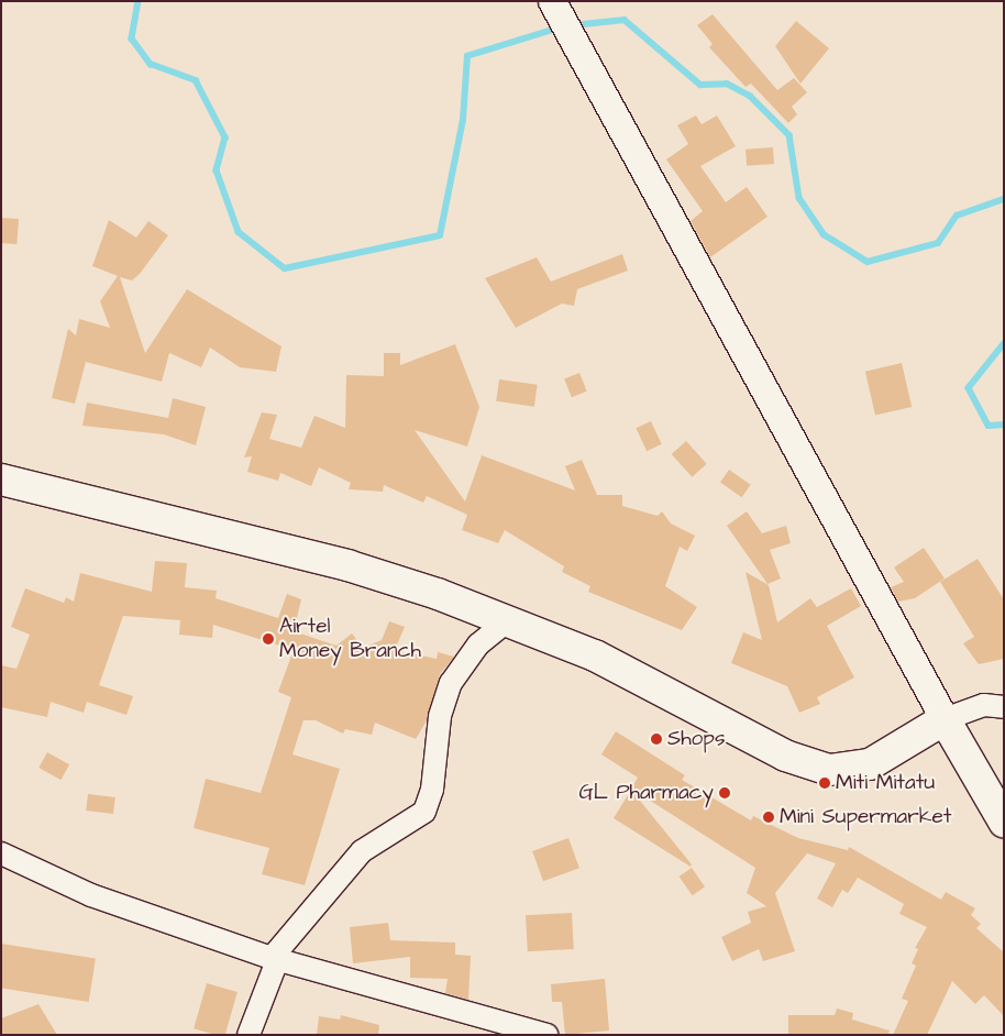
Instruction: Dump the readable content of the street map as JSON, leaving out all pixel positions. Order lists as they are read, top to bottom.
{
  "places": [
    "Airtel Money Branch",
    "Shops",
    "Miti Mitatu",
    "GL Pharmacy",
    "Mini Supermarket"
  ]
}
